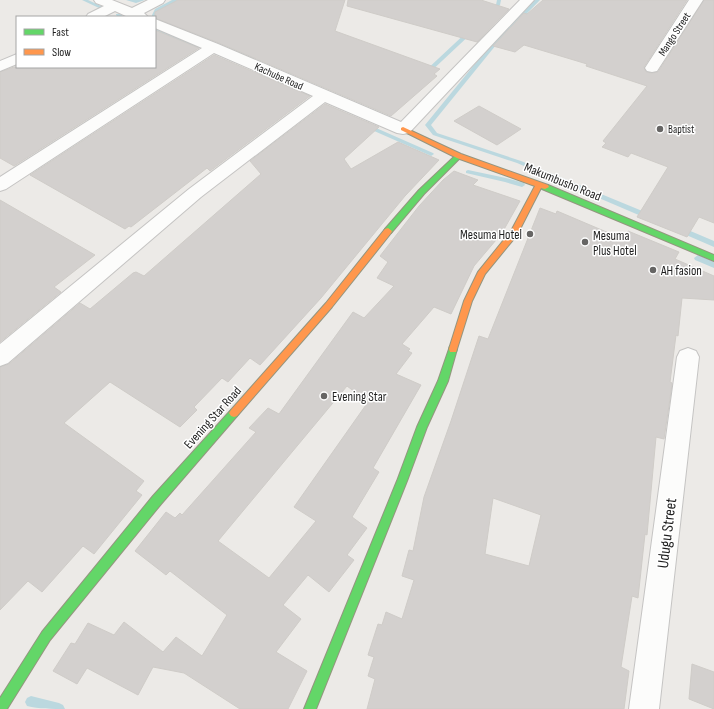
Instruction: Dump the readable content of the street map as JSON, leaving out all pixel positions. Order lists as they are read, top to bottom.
{
  "streets": {
    "street": [
      "Mango Street",
      "Kachube Road",
      "Makumbusho Road",
      "Evening Star Road",
      "Udugu Street"
    ]
  },
  "crossings": [
    ["Kachube Road", "Makumbusho Road"],
    ["Makumbusho Road", "Evening Star Road"]
  ],
  "places": [
    "Baptist",
    "Mesuma Hotel",
    "Mesuma Plus Hotel",
    "AH fasion",
    "Evening Star"
  ],
  "legend": ["Fast", "Slow"]
}
